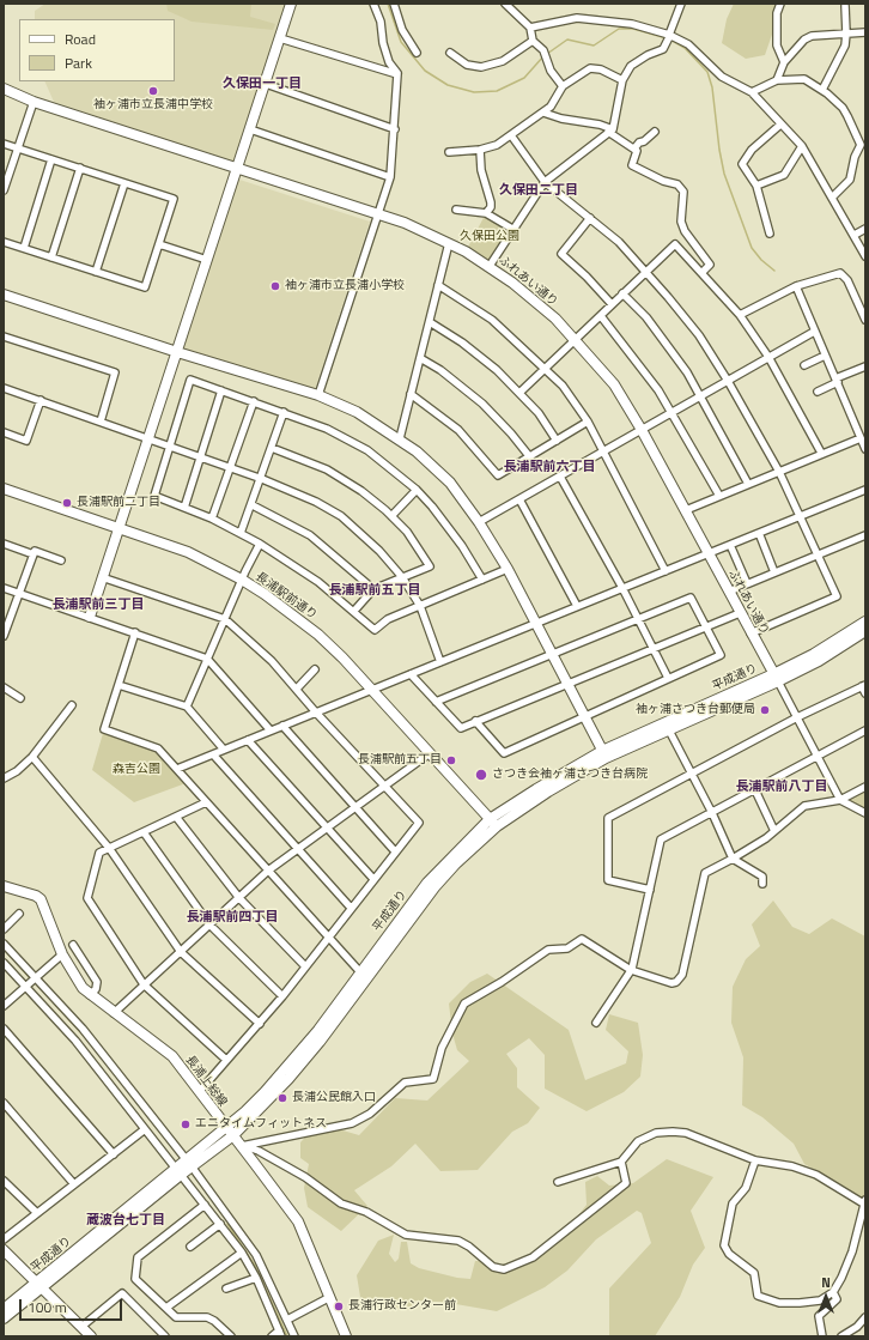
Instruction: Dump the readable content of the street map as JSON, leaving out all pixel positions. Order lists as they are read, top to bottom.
{
  "streets": {
    "street": [
      "ふれあい通り",
      "長浦駅前通り",
      "平成通り",
      "長浦上総線"
    ]
  },
  "crossings": [
    ["ふれあい通り", "平成通り"],
    ["長浦駅前通り", "平成通り"],
    ["平成通り", "長浦上総線"]
  ],
  "districts": [
    "久保田一丁目",
    "久保田二丁目",
    "長浦駅前六丁目",
    "長浦駅前五丁目",
    "長浦駅前三丁目",
    "長浦駅前八丁目",
    "長浦駅前四丁目",
    "蔵波台七丁目"
  ],
  "parks": ["久保田公園", "森吉公園"],
  "places": [
    "袖ヶ浦市立長浦中学校",
    "袖ヶ浦市立長浦小学校",
    "長浦駅前二丁目",
    "袖ヶ浦さつき台郵便局",
    "長浦駅前五丁目",
    "さつき会袖ヶ浦さつき台病院",
    "長浦公民館入口",
    "エニタイムフィットネス",
    "長浦行政センター前"
  ],
  "legend": ["Road", "Park"],
  "scale_bar": "100 m",
  "north": "top"
}
